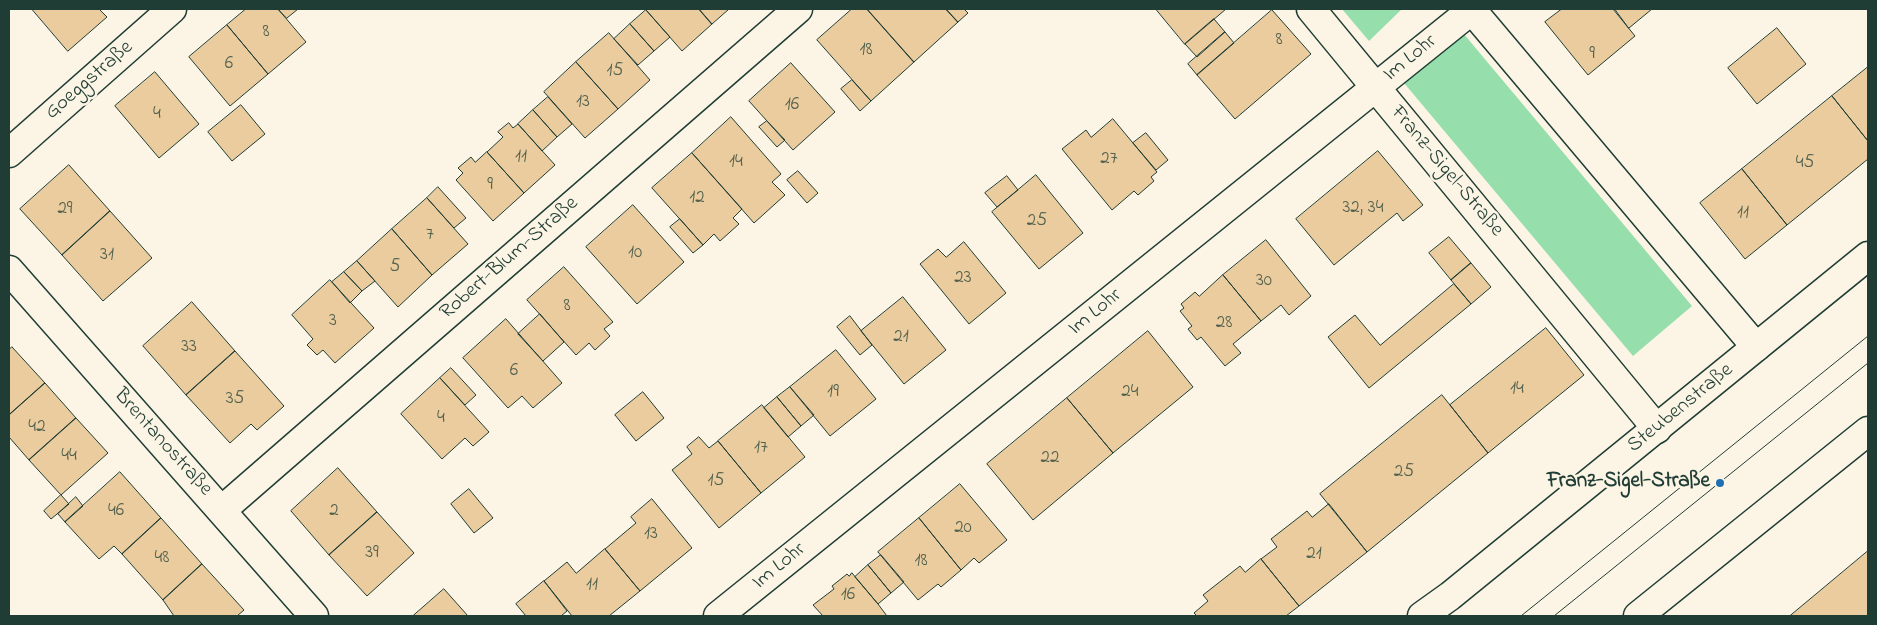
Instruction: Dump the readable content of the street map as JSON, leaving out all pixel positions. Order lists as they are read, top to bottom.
{
  "streets": {
    "street": [
      "Im Lohr",
      "Goeggstraße",
      "Franz-Sigel-Straße",
      "Robert-Blum-Straße",
      "Steubenstraße",
      "Brentanostraße"
    ]
  },
  "crossings": [
    ["Im Lohr", "Franz-Sigel-Straße"],
    ["Franz-Sigel-Straße", "Steubenstraße"],
    ["Robert-Blum-Straße", "Brentanostraße"]
  ],
  "places": ["Franz-Sigel-Straße"],
  "house_numbers": [
    "8",
    "8",
    "18",
    "9",
    "6",
    "15",
    "13",
    "16",
    "4",
    "11",
    "27",
    "14",
    "45",
    "9",
    "12",
    "32, 34",
    "29",
    "11",
    "25",
    "7",
    "10",
    "31",
    "5",
    "23",
    "30",
    "8",
    "3",
    "28",
    "21",
    "33",
    "6",
    "14",
    "19",
    "24",
    "35",
    "4",
    "42",
    "17",
    "44",
    "22",
    "25",
    "15",
    "46",
    "2",
    "20",
    "13",
    "39",
    "21",
    "48",
    "18",
    "11",
    "16"
  ]
}
